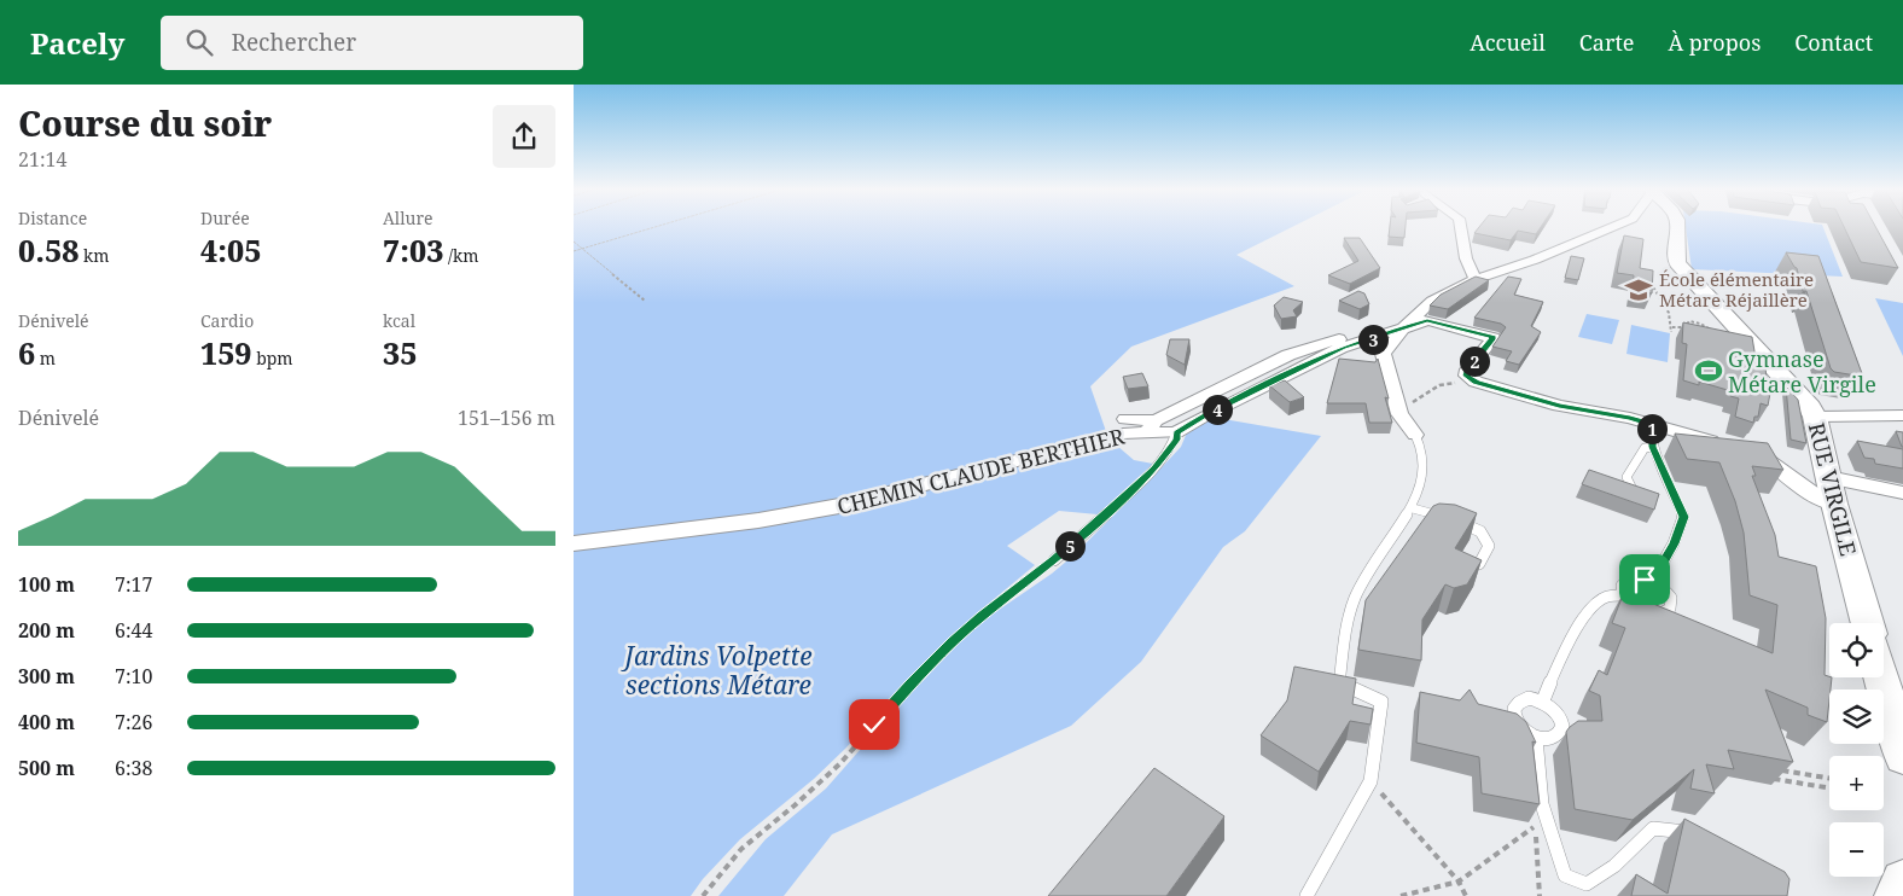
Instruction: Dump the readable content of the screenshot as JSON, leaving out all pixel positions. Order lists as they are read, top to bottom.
{
  "streets": {
    "street": ["CHEMIN CLAUDE BERTHIER", "RUE VIRGILE"]
  },
  "parks": ["Jardins Volpette sections Métare"],
  "places": {
    "school or university": ["École élémentaire Métare Réjaillère"],
    "sports": ["Gymnase Métare Virgile"]
  },
  "page": {
    "header": "Pacely",
    "search": "Rechercher",
    "nav": [
      "Accueil",
      "Carte",
      "À propos",
      "Contact"
    ],
    "heading": ["Course du soir", "21:14"],
    "stats": [
      ["Distance", "0.58 km"],
      ["Durée", "4:05"],
      ["Allure", "7:03 /km"],
      ["Dénivelé", "6 m"],
      ["Cardio", "159 bpm"],
      ["kcal", "35"]
    ],
    "pins": [
      "3",
      "2",
      "4",
      "1",
      "5"
    ],
    "chart": ["Dénivelé", "151–156 m"],
    "list": [
      {
        "name": "100 m",
        "note": "7:17"
      },
      {
        "name": "200 m",
        "note": "6:44"
      },
      {
        "name": "300 m",
        "note": "7:10"
      },
      {
        "name": "400 m",
        "note": "7:26"
      },
      {
        "name": "500 m",
        "note": "6:38"
      }
    ],
    "map_buttons": ["+", "−"]
  }
}
